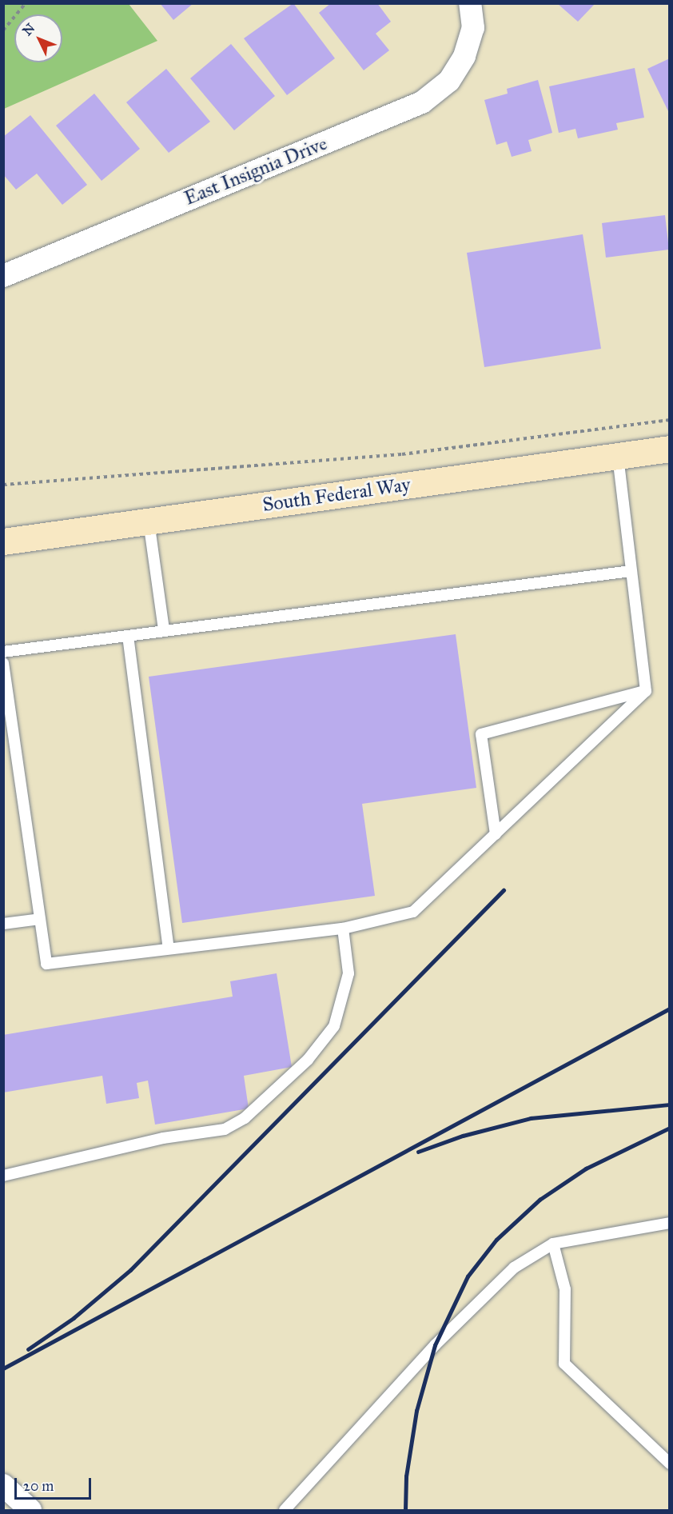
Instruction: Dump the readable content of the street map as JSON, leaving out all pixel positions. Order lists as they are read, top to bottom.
{
  "streets": {
    "main road": ["South Federal Way"],
    "street": ["East Insignia Drive"]
  },
  "scale_bar": "20 m",
  "north": "top left"
}
